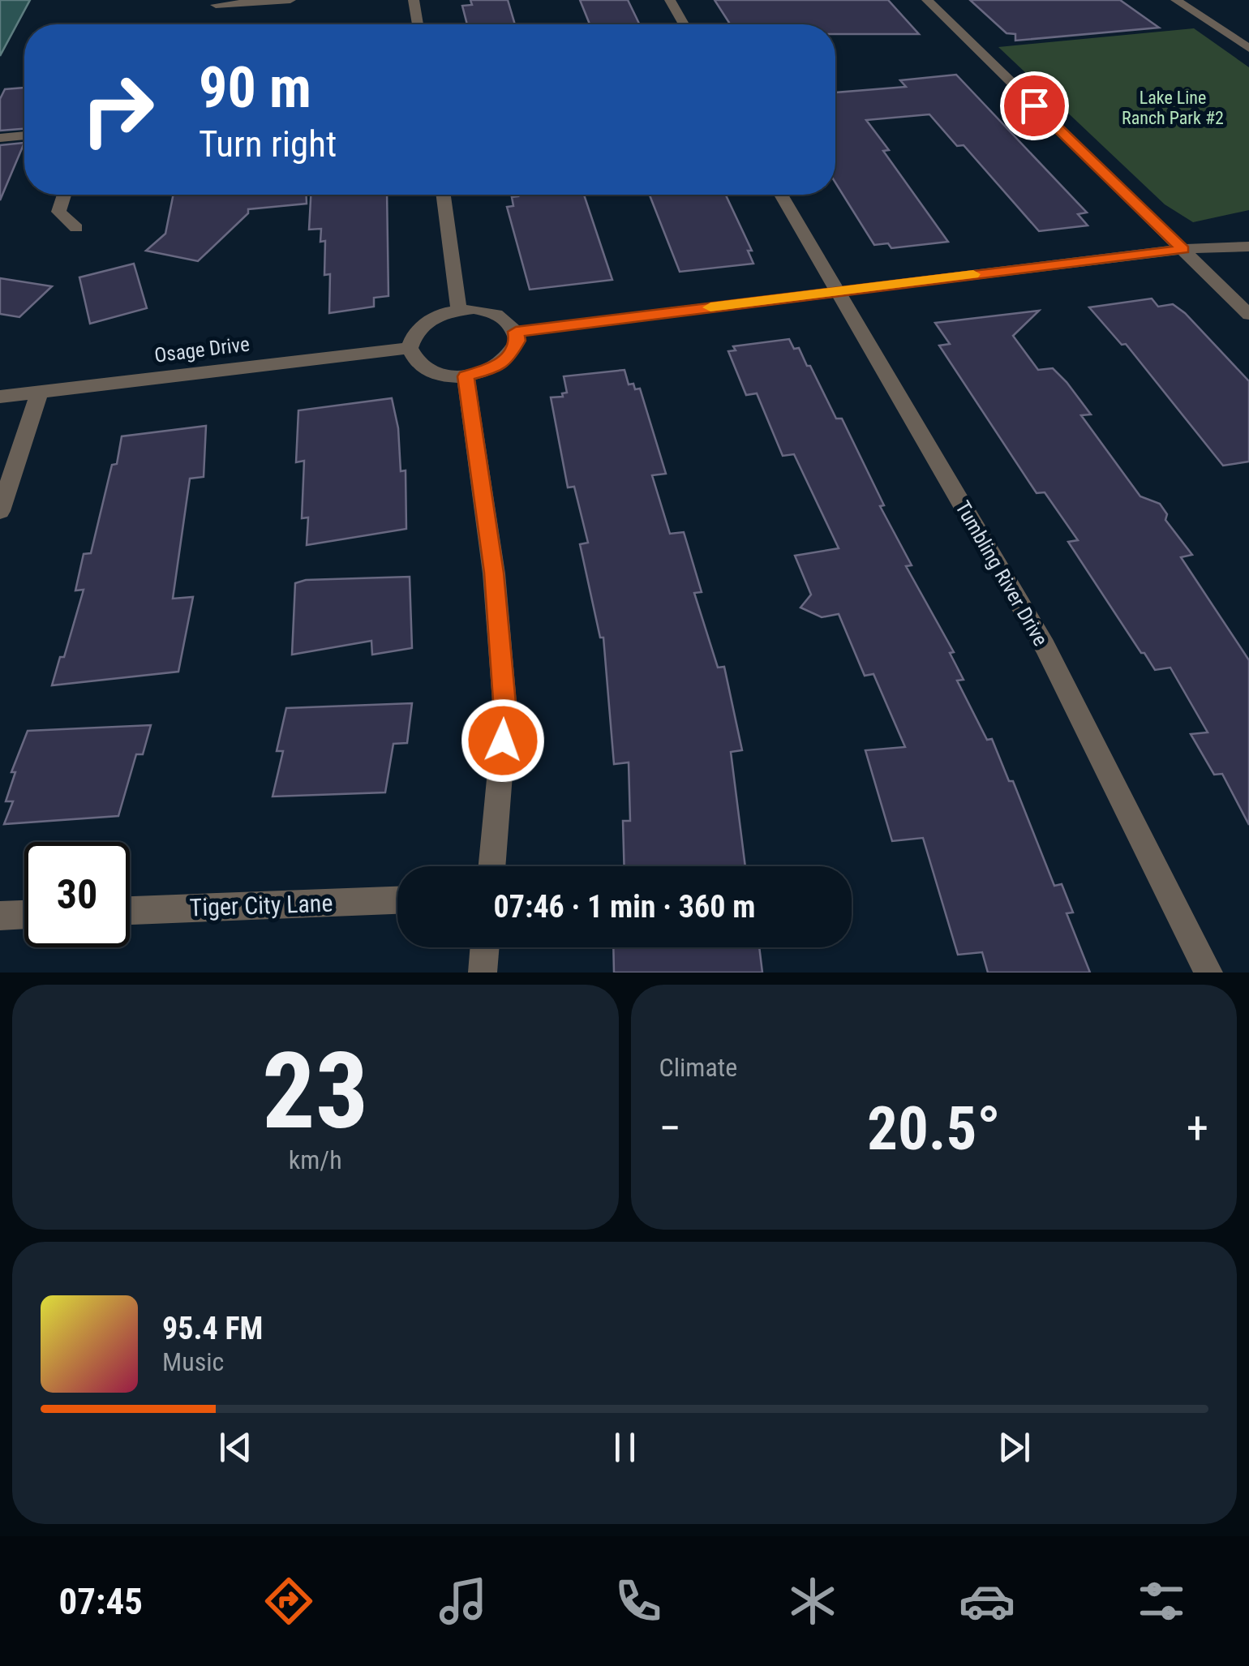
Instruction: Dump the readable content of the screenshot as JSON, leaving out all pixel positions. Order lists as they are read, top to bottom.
{
  "streets": {
    "street": ["Osage Drive", "Tumbling River Drive", "Tiger City Lane"]
  },
  "parks": ["Lake Line Ranch Park #2"],
  "page": {
    "turn": ["90 m", "Turn right"],
    "limit": "30",
    "trip": "07:46 · 1 min · 360 m",
    "tile": [
      ["23", "km/h"],
      "Climate"
    ],
    "heat": ["−", "20.5°", "+"],
    "song": ["95.4 FM", "Music"],
    "tabs": "07:45"
  }
}
